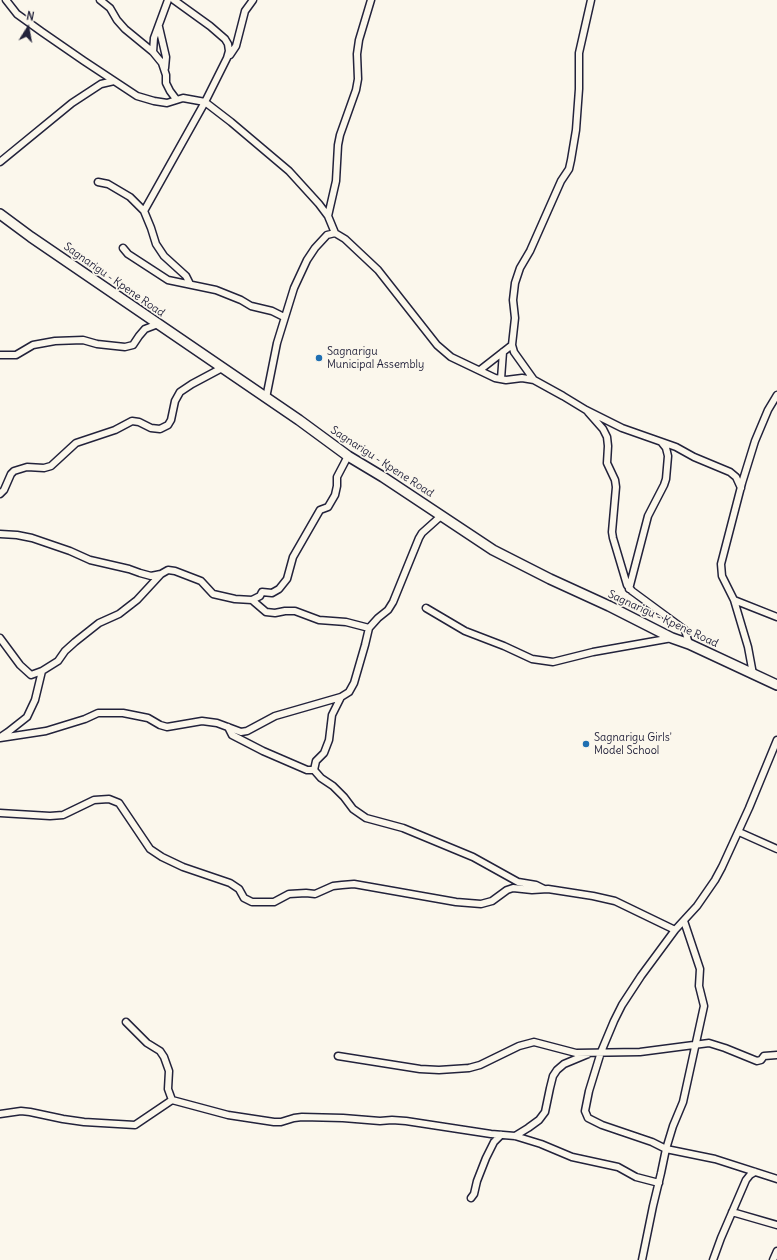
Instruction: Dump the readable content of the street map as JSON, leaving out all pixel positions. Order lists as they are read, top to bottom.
{
  "streets": {
    "street": ["Sagnarigu - Kpene Road"]
  },
  "places": ["Sagnarigu Municipal Assembly", "Sagnarigu Girls' Model School"],
  "north": "top"
}
